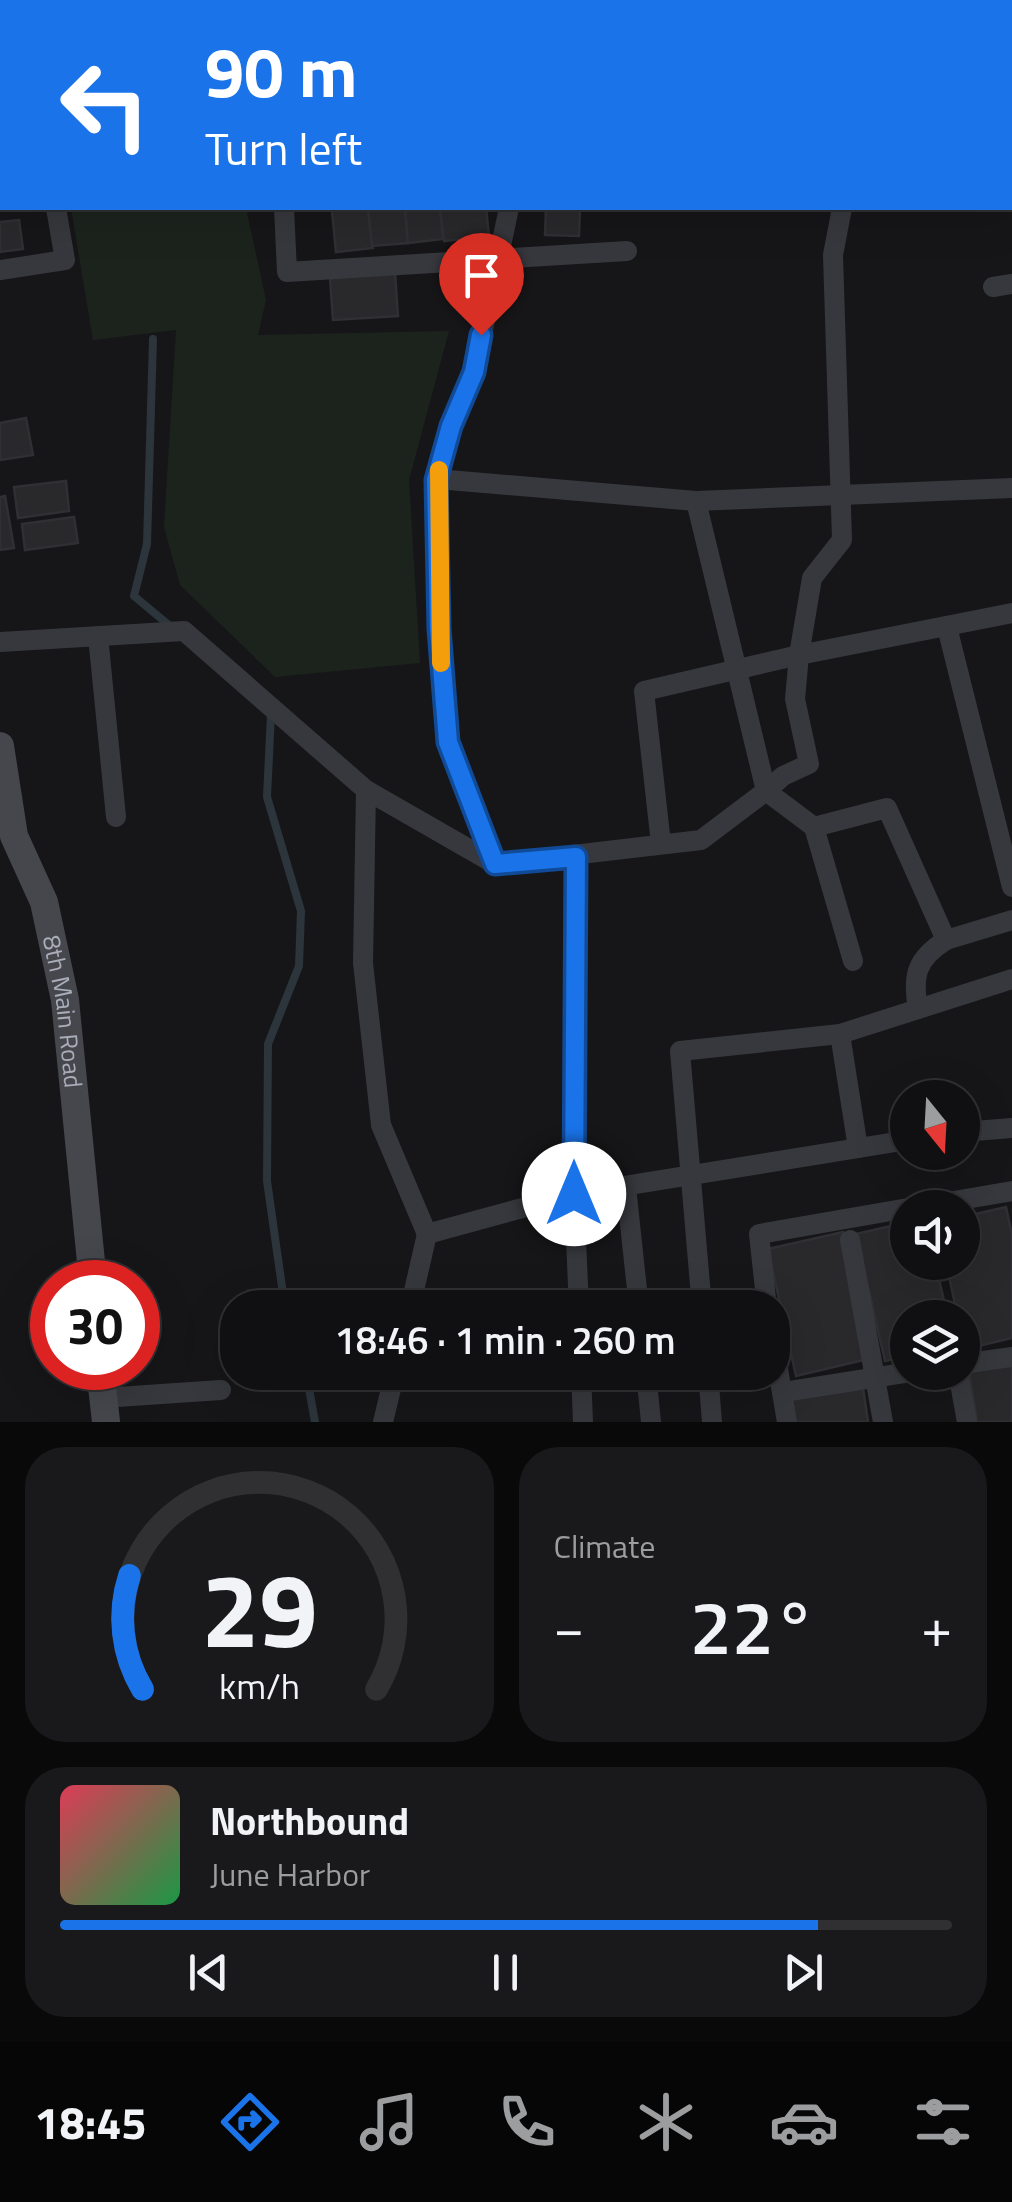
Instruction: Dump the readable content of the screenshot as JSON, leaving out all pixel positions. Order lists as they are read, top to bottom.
{
  "streets": {
    "street": ["8th Main Road"]
  },
  "north": "bottom",
  "page": {
    "turn": ["90 m", "Turn left"],
    "limit": "30",
    "trip": "18:46 · 1 min · 260 m",
    "tile": "Climate",
    "heat": ["−", "22°", "+"],
    "song": ["Northbound", "June Harbor"],
    "tabs": "18:45",
    "gauge": ["29", "km/h"]
  }
}
